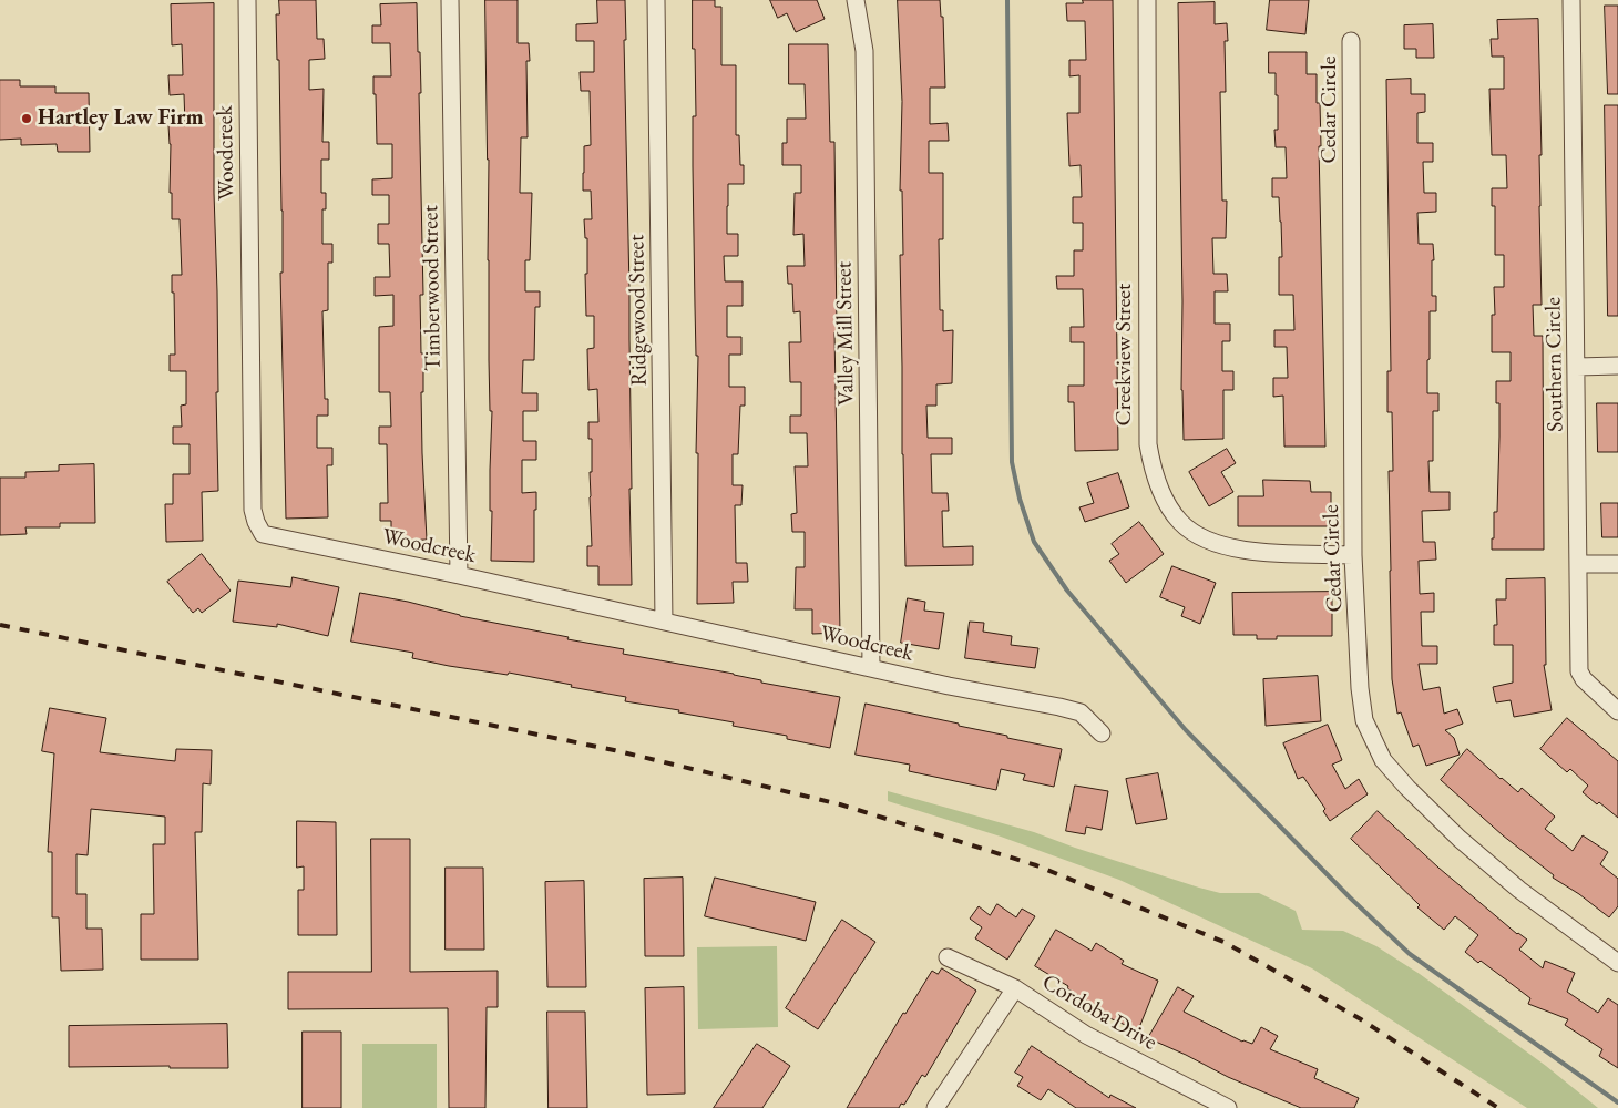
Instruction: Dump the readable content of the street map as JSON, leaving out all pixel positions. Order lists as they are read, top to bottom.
{
  "streets": {
    "street": [
      "Cedar Circle",
      "Woodcreek",
      "Timberwood Street",
      "Ridgewood Street",
      "Valley Mill Street",
      "Creekview Street",
      "Southern Circle",
      "Cordoba Drive"
    ]
  },
  "crossings": [
    ["Cedar Circle", "Creekview Street"],
    ["Woodcreek", "Timberwood Street"],
    ["Woodcreek", "Ridgewood Street"],
    ["Woodcreek", "Valley Mill Street"]
  ],
  "places": ["Hartley Law Firm"]
}
